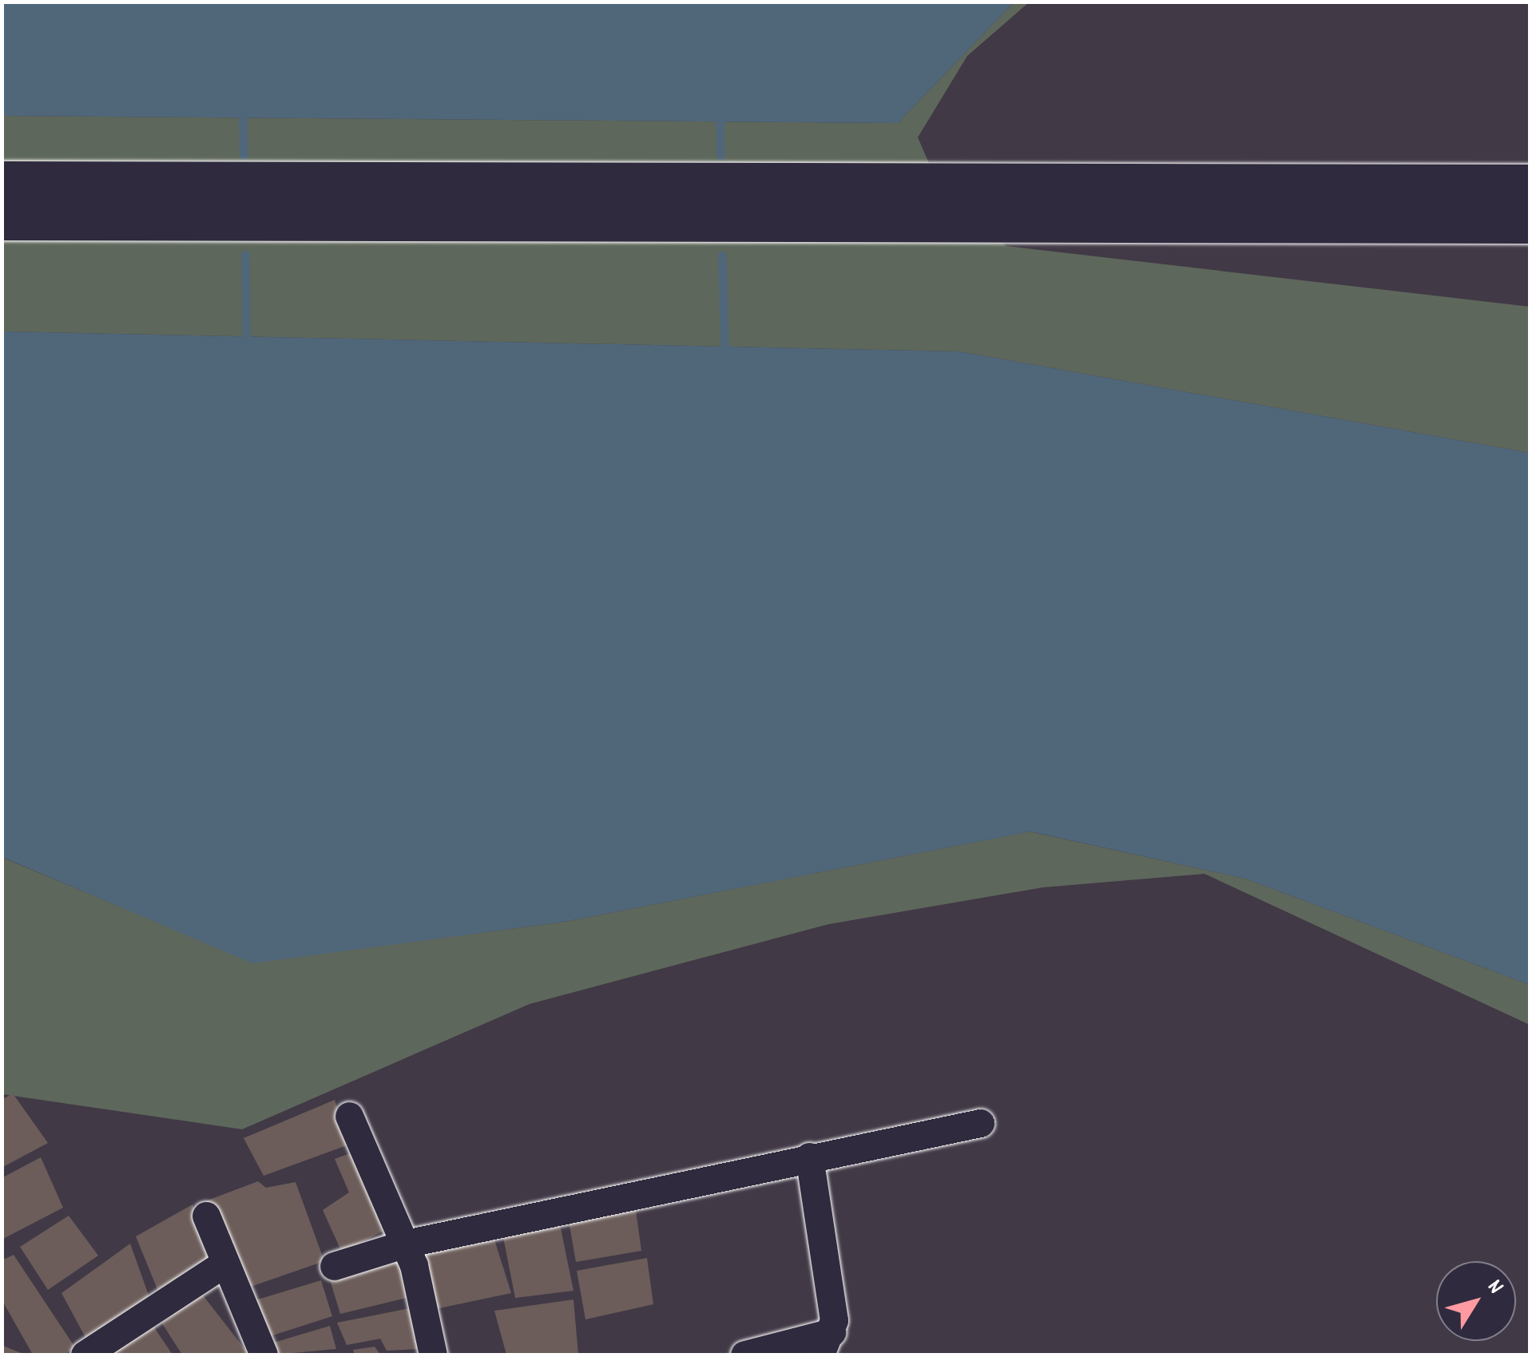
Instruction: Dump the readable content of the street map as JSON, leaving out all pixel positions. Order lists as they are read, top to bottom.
{
  "north": "top right"
}
